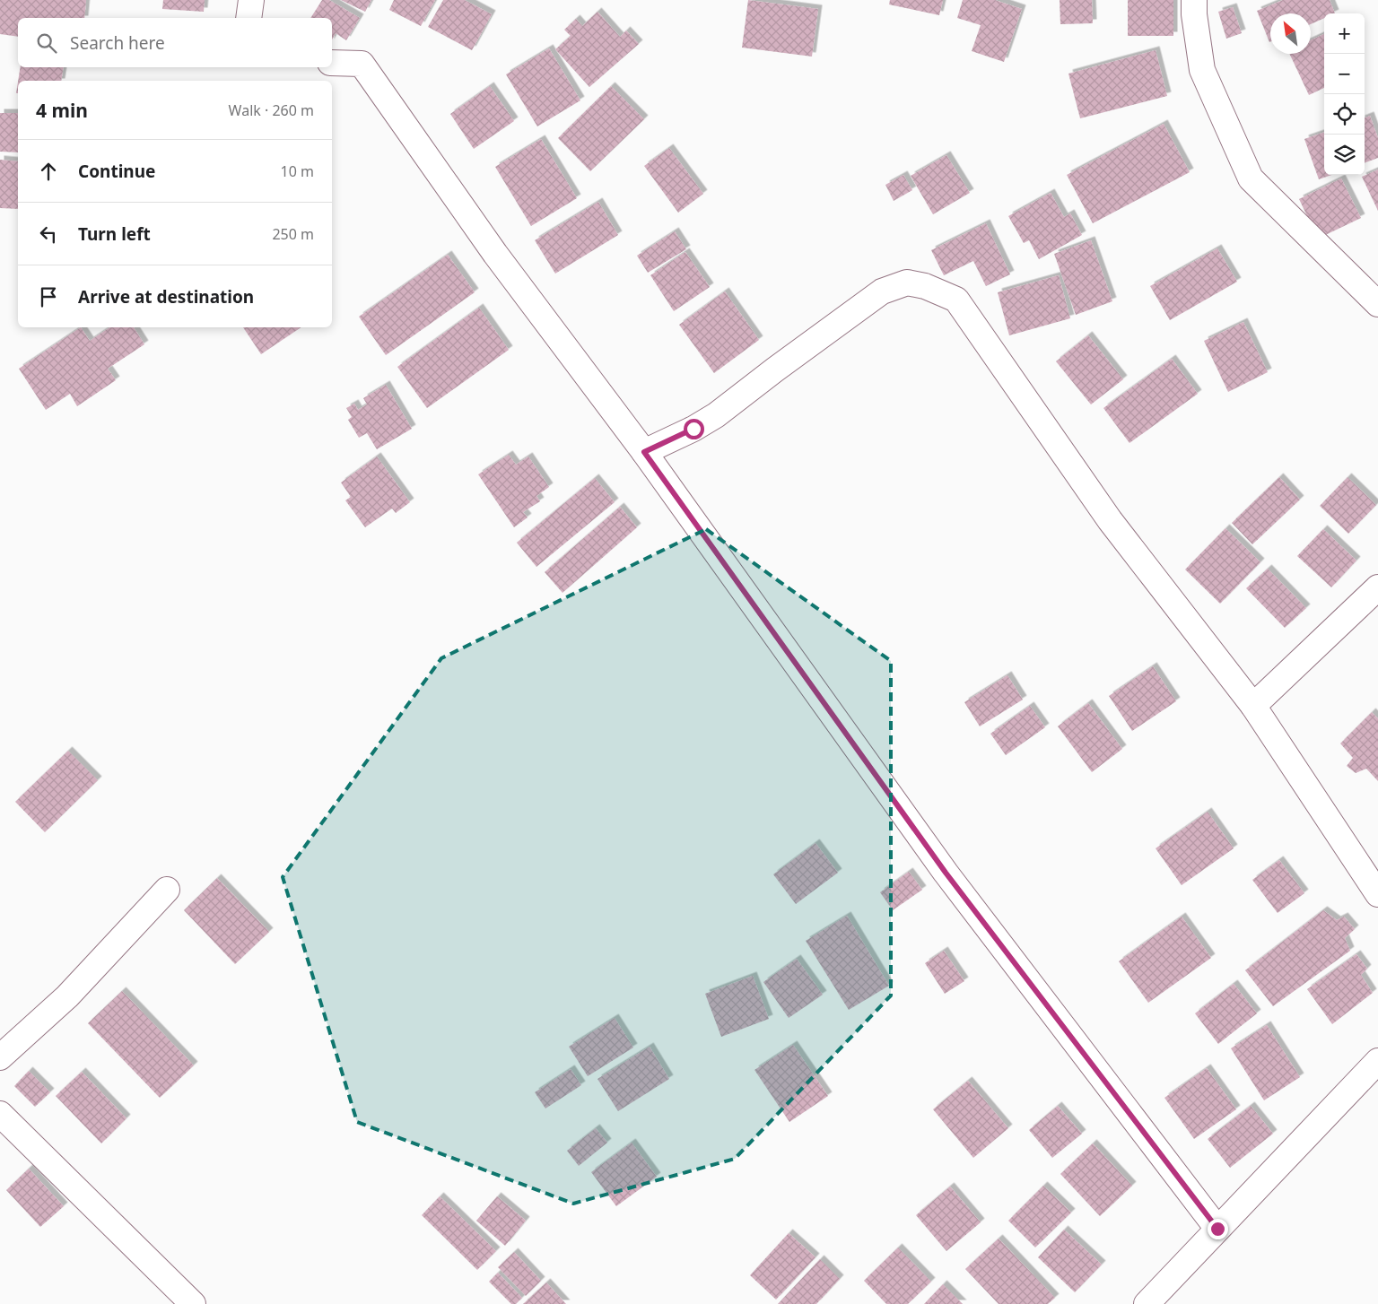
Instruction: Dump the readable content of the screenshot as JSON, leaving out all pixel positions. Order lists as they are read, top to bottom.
{
  "north": "top left",
  "page": {
    "map_buttons": ["+", "−"],
    "search": "Search here",
    "heading": ["4 min", "Walk · 260 m"],
    "list": [
      ["Continue", "10 m"],
      ["Turn left", "250 m"],
      "Arrive at destination"
    ]
  }
}
